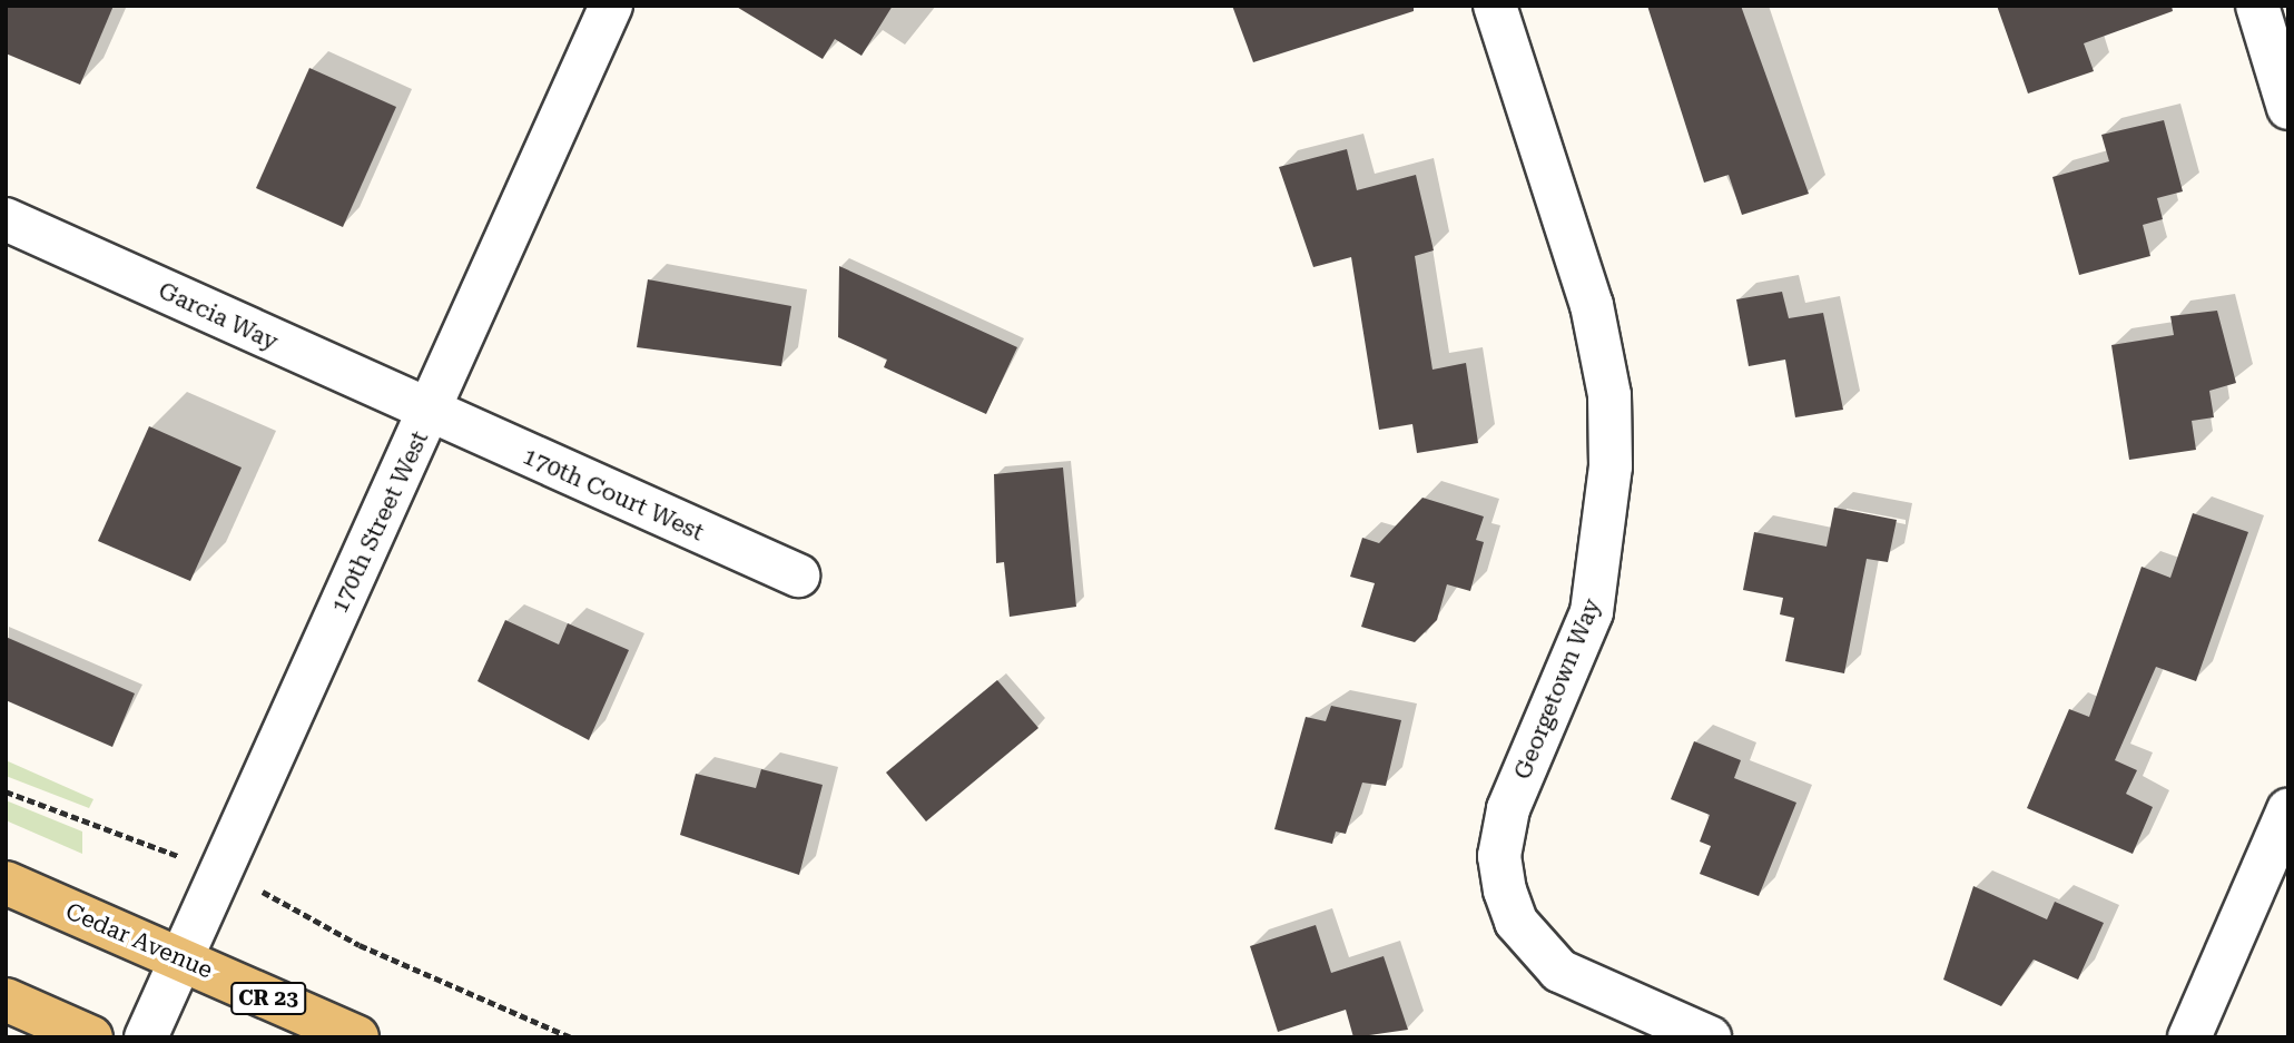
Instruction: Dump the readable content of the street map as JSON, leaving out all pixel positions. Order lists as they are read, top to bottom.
{
  "streets": {
    "main road": ["Cedar Avenue", "CR 23"],
    "street": [
      "Garcia Way",
      "170th Court West",
      "170th Street West",
      "Georgetown Way"
    ]
  },
  "crossings": [
    ["Garcia Way", "170th Court West"],
    ["Garcia Way", "170th Street West"],
    ["170th Court West", "170th Street West"],
    ["170th Street West", "Cedar Avenue"]
  ]
}
